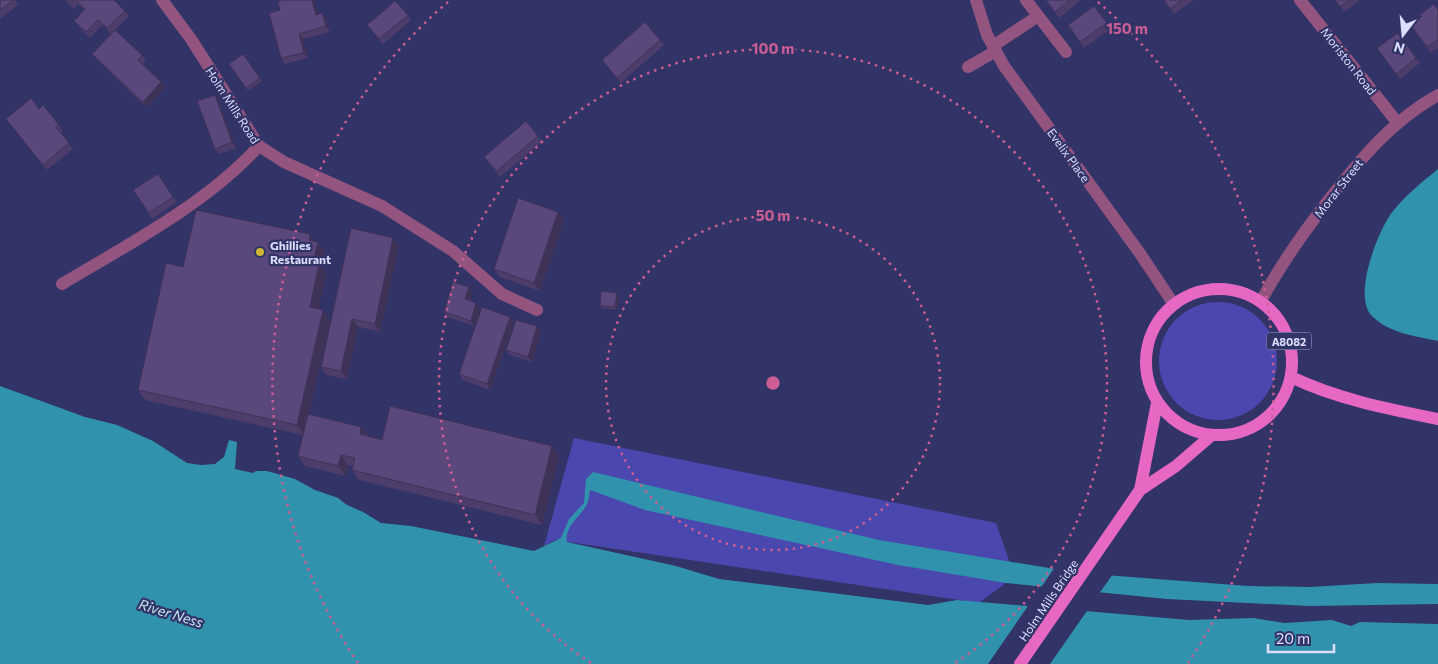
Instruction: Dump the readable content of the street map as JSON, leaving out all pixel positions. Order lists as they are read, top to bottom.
{
  "streets": {
    "main road": ["A8082", "Holm Mills Bridge"],
    "street": [
      "Moriston Road",
      "Holm Mills Road",
      "Evelix Place",
      "Morar Street"
    ]
  },
  "crossings": [
    ["Moriston Road", "Morar Street"],
    ["Evelix Place", "Morar Street"],
    ["Evelix Place", "A8082"],
    ["Morar Street", "A8082"]
  ],
  "water": ["River Ness"],
  "places": ["Ghillies Restaurant"],
  "scale_bar": "20 m",
  "north": "bottom",
  "rings": ["150 m", "100 m", "50 m"]
}
